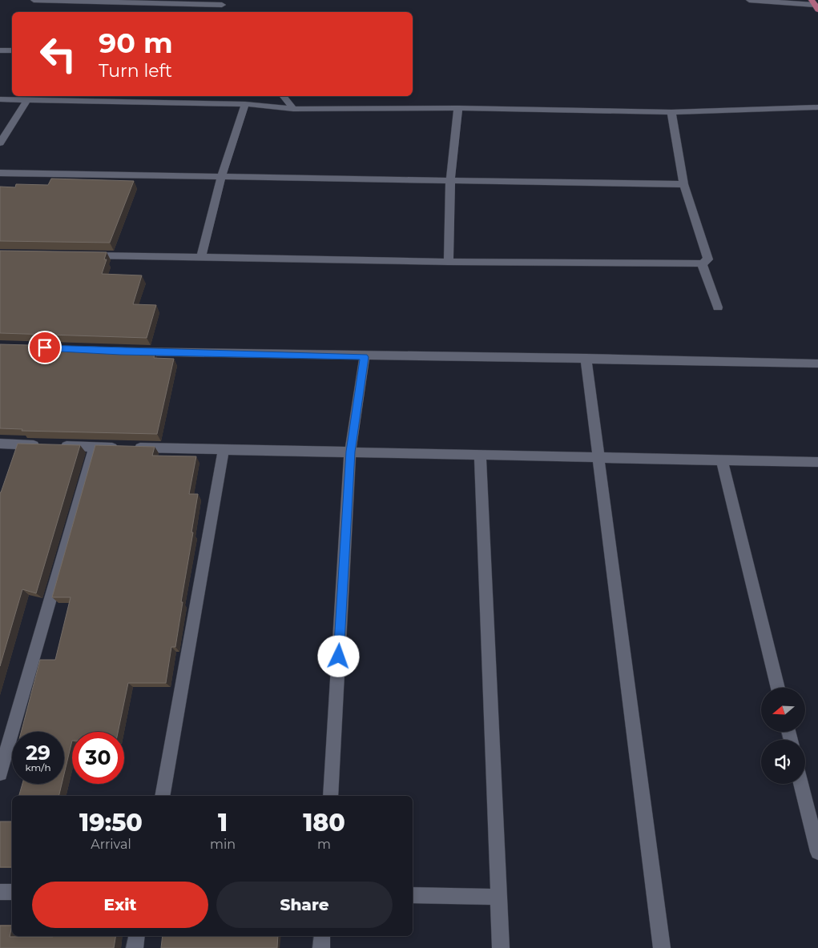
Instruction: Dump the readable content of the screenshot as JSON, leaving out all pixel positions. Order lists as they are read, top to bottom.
{
  "north": "left",
  "page": {
    "turn": ["90 m", "Turn left"],
    "speed": "29 km/h",
    "limit": "30",
    "eta": [
      "19:50",
      "Arrival",
      "1",
      "min",
      "180",
      "m"
    ],
    "buttons": ["Exit", "Share"]
  }
}
